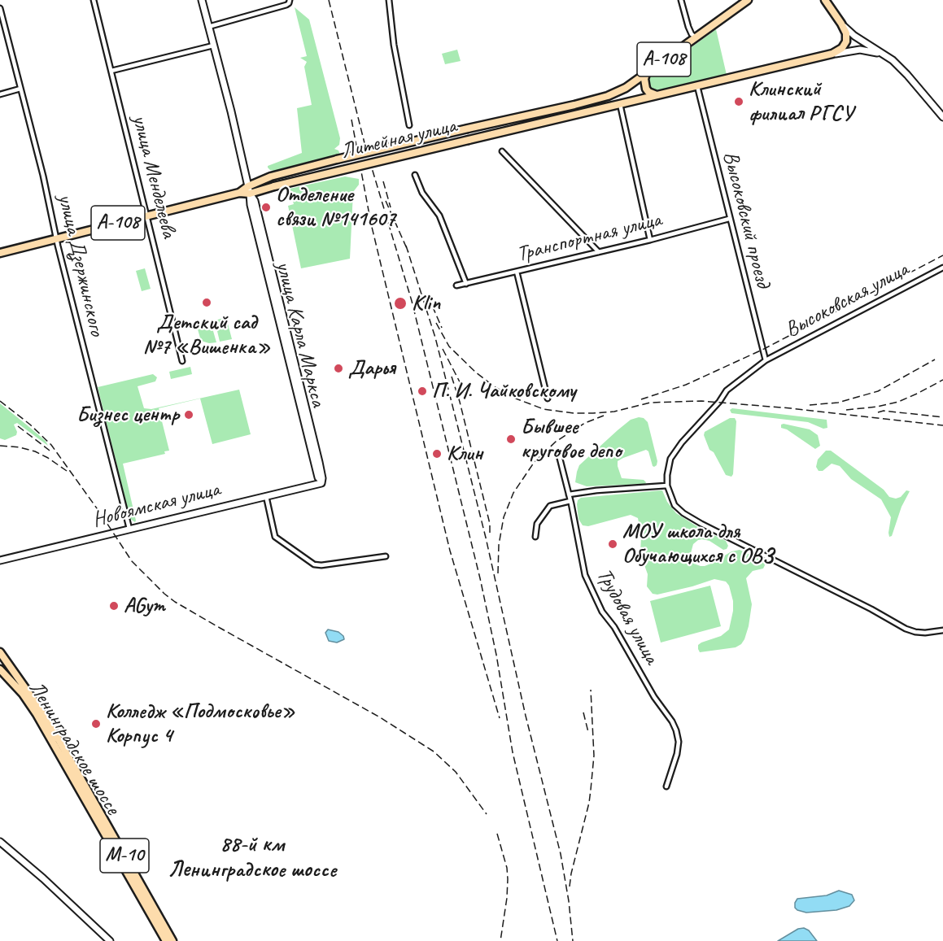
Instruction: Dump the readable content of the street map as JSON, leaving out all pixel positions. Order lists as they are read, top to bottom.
{
  "streets": {
    "highway": [
      "А-108",
      "Литейная улица",
      "Ленинградское шоссе",
      "М-10"
    ],
    "street": [
      "улица Менделеева",
      "Высоковский проезд",
      "Транспортная улица",
      "улица Дзержинского",
      "Высоковская улица",
      "улица Карла Маркса",
      "Новоямская улица",
      "Трудовая улица"
    ]
  },
  "crossings": [
    ["А-108", "Литейная улица"],
    ["А-108", "Высоковский проезд"],
    ["Литейная улица", "улица Менделеева"],
    ["Литейная улица", "улица Дзержинского"],
    ["Литейная улица", "улица Карла Маркса"],
    ["Высоковский проезд", "Транспортная улица"],
    ["Высоковский проезд", "Высоковская улица"],
    ["улица Дзержинского", "Новоямская улица"],
    ["улица Карла Маркса", "Новоямская улица"]
  ],
  "districts": ["88-й км Ленинградское шоссе"],
  "places": [
    "Клинский филиал РГСУ",
    "Отделение связи №141607",
    "Детский сад №7 «Вишенка»",
    "Klin",
    "Дарья",
    "П. И. Чайковскому",
    "Бизнес центр",
    "Бывшее круговое депо",
    "Клин",
    "МОУ школа для Обучающихся с ОВЗ",
    "AGym",
    "Колледж «Подмосковье» Корпус 4"
  ]
}
